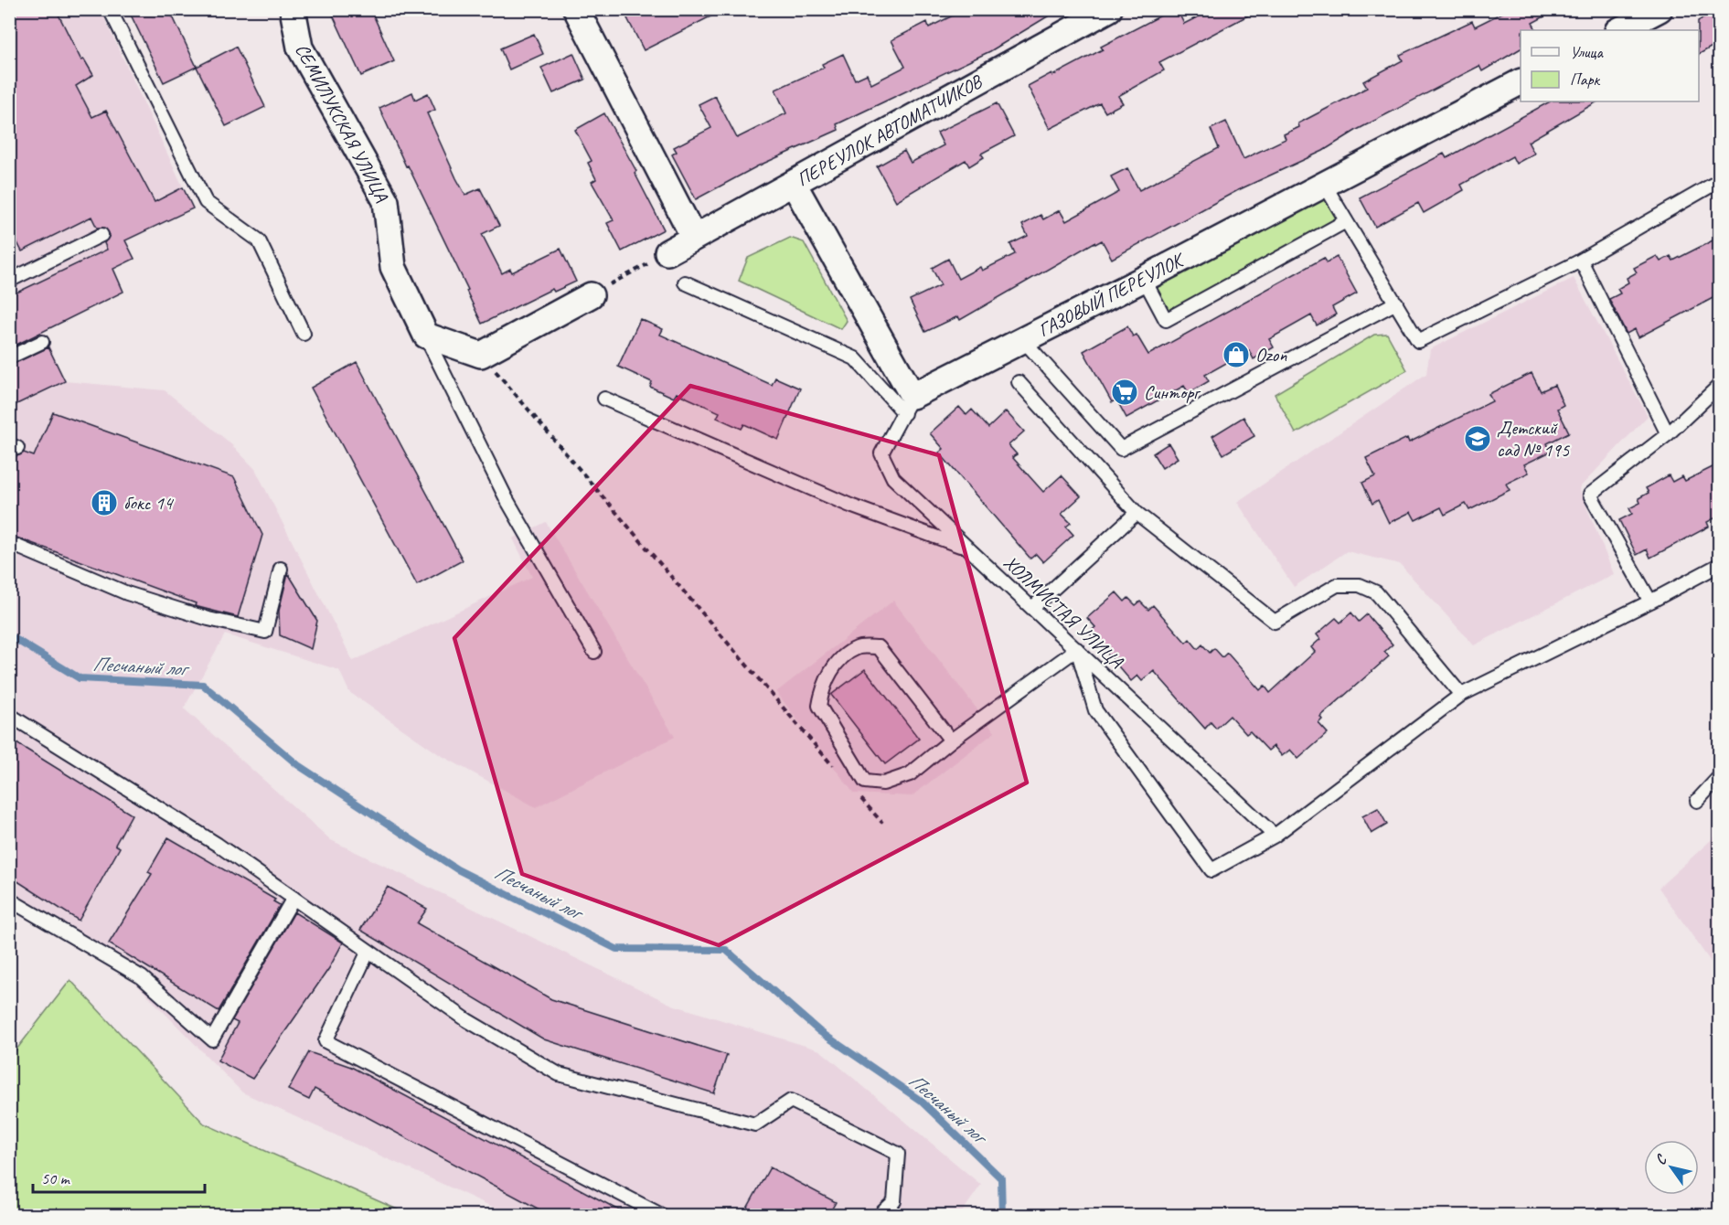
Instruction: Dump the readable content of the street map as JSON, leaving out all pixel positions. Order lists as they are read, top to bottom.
{
  "streets": {
    "street": ["СЕМИЛУКСКАЯ УЛИЦА", "ПЕРЕУЛОК АВТОМАТЧИКОВ", "ГАЗОВЫЙ ПЕРЕУЛОК"],
    "lane": ["ХОЛМИСТАЯ УЛИЦА"]
  },
  "crossings": [
    ["ГАЗОВЫЙ ПЕРЕУЛОК", "ХОЛМИСТАЯ УЛИЦА"]
  ],
  "water": ["Песчаный лог"],
  "places": {
    "shop": ["Ozon"],
    "supermarket": ["Синторг"],
    "school or university": ["Детский сад № 195"],
    "building": ["бокс 14"]
  },
  "legend": ["Улица", "Парк"],
  "scale_bar": "50 m",
  "north": "top left"
}
